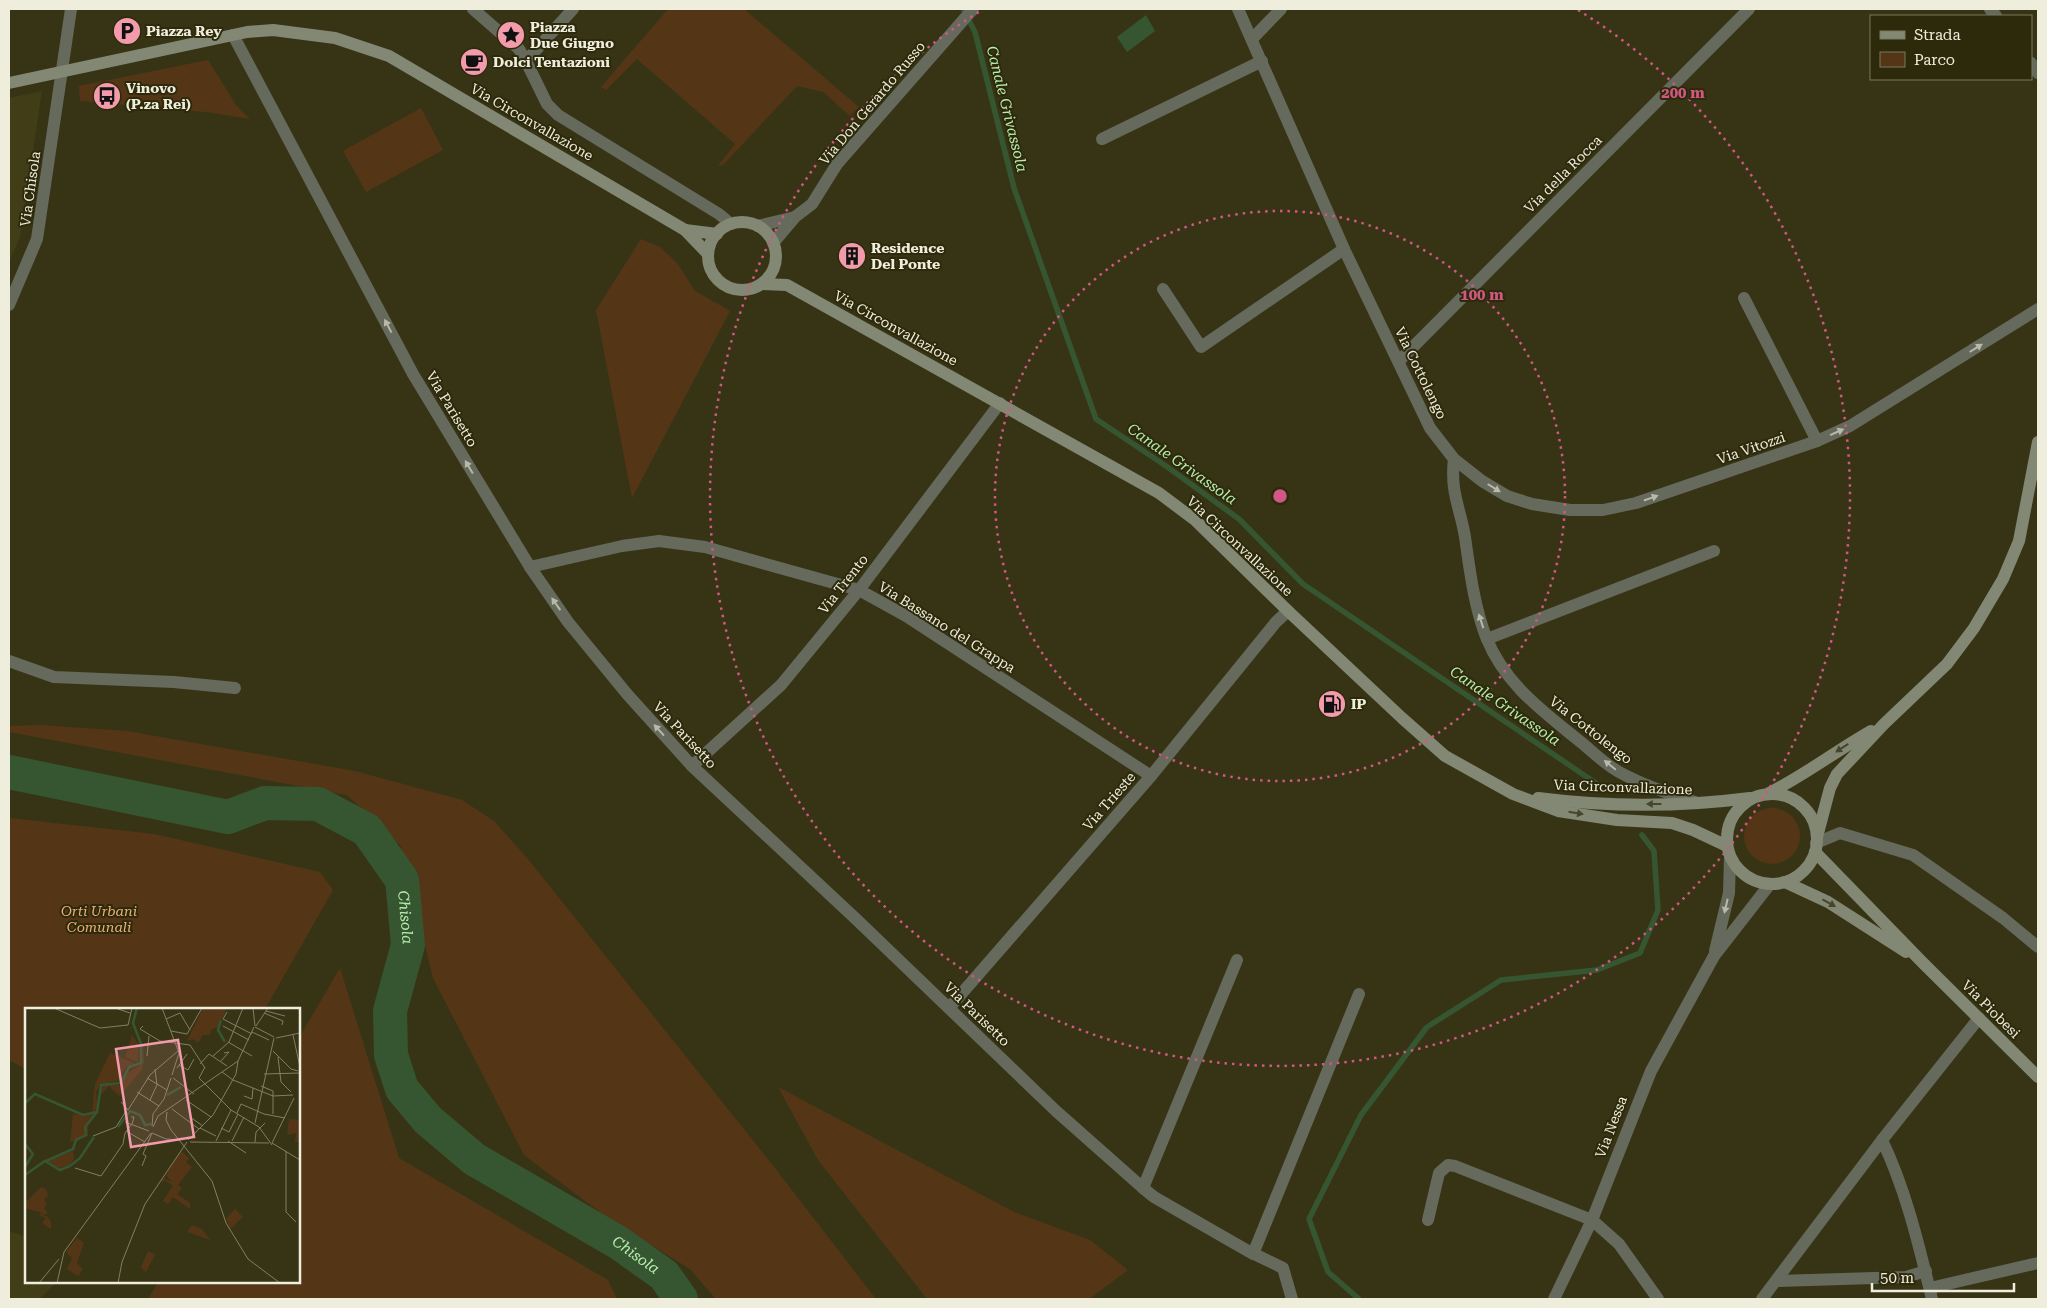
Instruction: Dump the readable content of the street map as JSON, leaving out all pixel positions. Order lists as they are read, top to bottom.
{
  "streets": {
    "street": [
      "Via Don Gerardo Russo",
      "Via Circonvallazione",
      "Via della Rocca",
      "Via Chisola",
      "Via Cottolengo",
      "Via Parisetto",
      "Via Vitozzi",
      "Via Trento",
      "Via Bassano del Grappa",
      "Via Trieste",
      "Via Piobesi",
      "Via Nessa"
    ]
  },
  "crossings": [
    ["Via Circonvallazione", "Via Chisola"],
    ["Via Circonvallazione", "Via Cottolengo"],
    ["Via Circonvallazione", "Via Parisetto"],
    ["Via Circonvallazione", "Via Trento"],
    ["Via Circonvallazione", "Via Trieste"],
    ["Via Circonvallazione", "Via Piobesi"],
    ["Via della Rocca", "Via Cottolengo"],
    ["Via Cottolengo", "Via Vitozzi"],
    ["Via Parisetto", "Via Trento"],
    ["Via Parisetto", "Via Bassano del Grappa"],
    ["Via Parisetto", "Via Trieste"],
    ["Via Trento", "Via Bassano del Grappa"],
    ["Via Bassano del Grappa", "Via Trieste"]
  ],
  "one_way": ["Via Cottolengo", "Via Parisetto", "Via Vitozzi"],
  "water": ["Canale Grivassola", "Chisola"],
  "parks": ["Orti Urbani Comunali"],
  "places": {
    "parking": ["Piazza Rey"],
    "place": ["Piazza Due Giugno"],
    "cafe": ["Dolci Tentazioni"],
    "bus stop": ["Vinovo (P.za Rei)"],
    "building": ["Residence Del Ponte"],
    "fuel station": ["IP"]
  },
  "legend": ["Strada", "Parco"],
  "scale_bar": "50 m",
  "rings": ["200 m", "100 m"]
}
